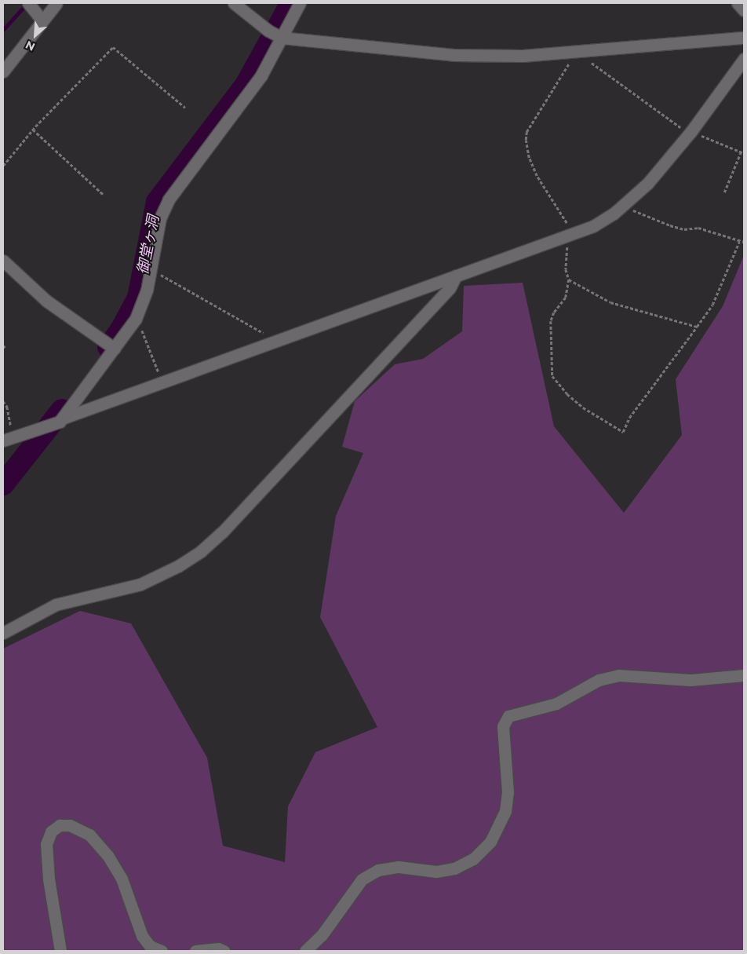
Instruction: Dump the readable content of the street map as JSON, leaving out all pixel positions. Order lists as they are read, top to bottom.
{
  "water": ["御堂ヶ洞"],
  "north": "bottom left"
}
